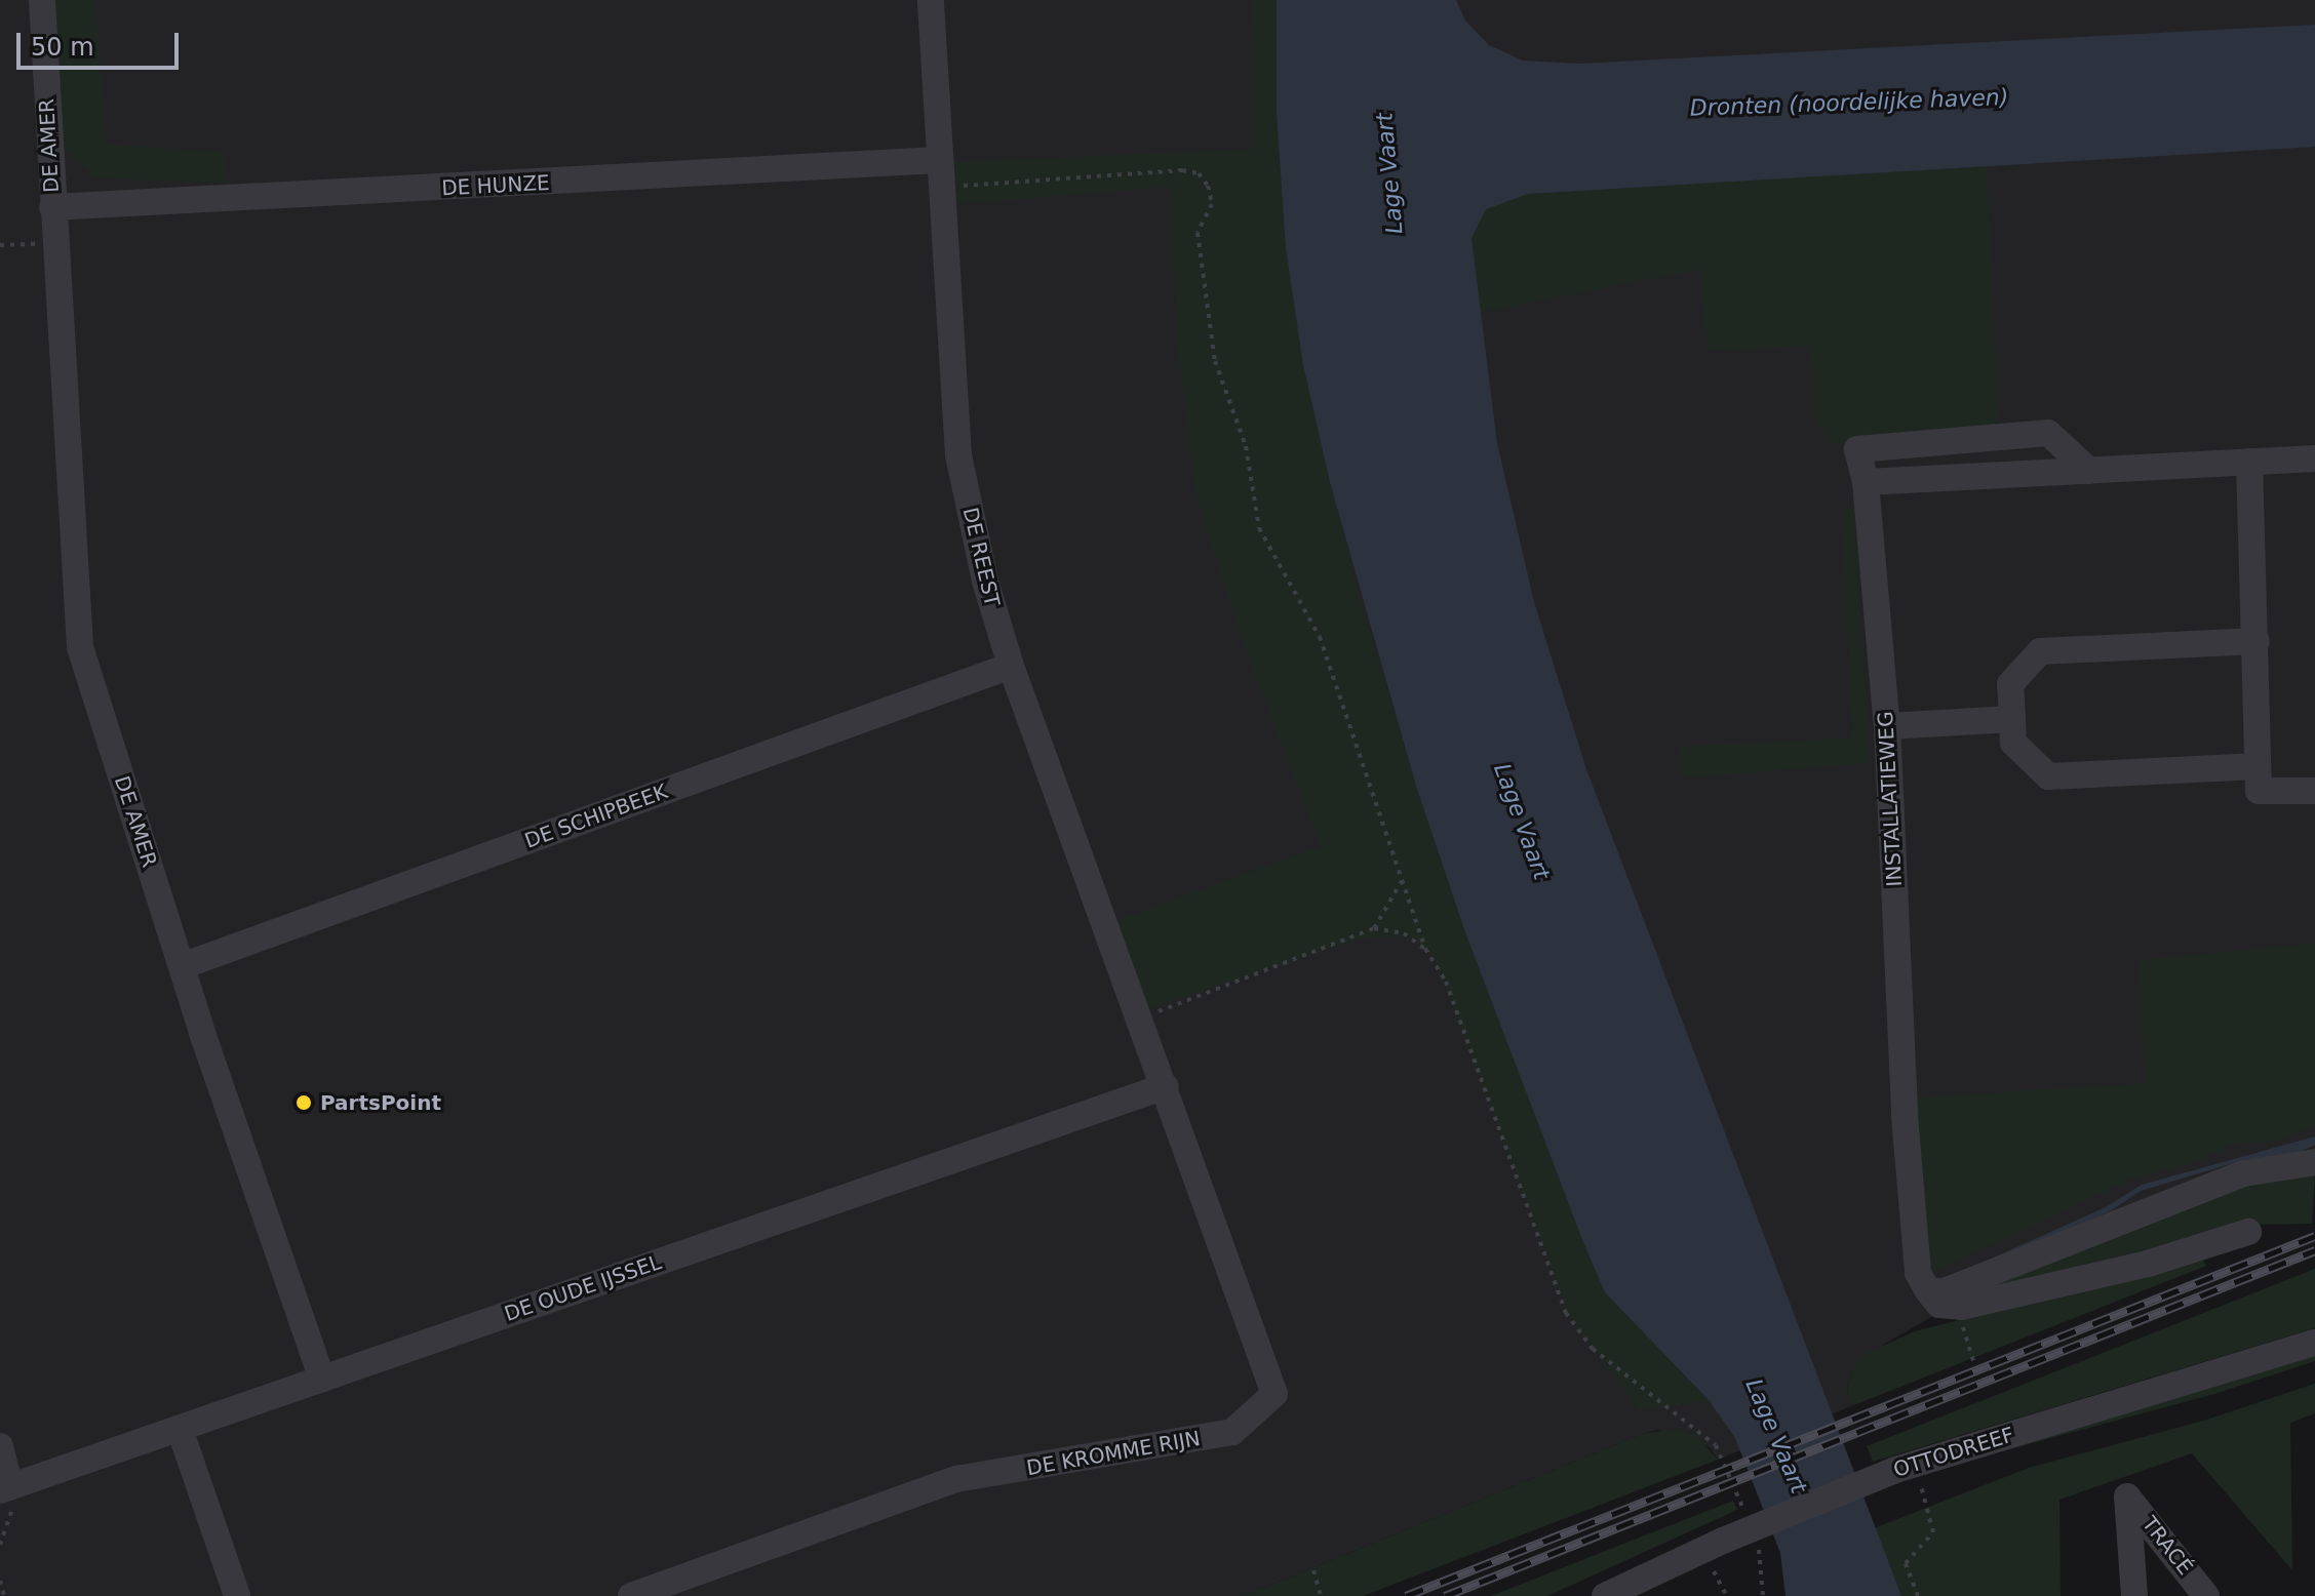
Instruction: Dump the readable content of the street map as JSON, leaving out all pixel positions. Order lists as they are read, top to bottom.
{
  "streets": {
    "street": [
      "DE AMER",
      "DE HUNZE",
      "DE REEST",
      "INSTALLATIEWEG",
      "DE SCHIPBEEK",
      "DE OUDE IJSSEL",
      "OTTODREEF",
      "DE KROMME RIJN",
      "TRACÉ"
    ]
  },
  "crossings": [
    ["DE AMER", "DE HUNZE"],
    ["DE AMER", "DE SCHIPBEEK"],
    ["DE AMER", "DE OUDE IJSSEL"],
    ["DE HUNZE", "DE REEST"],
    ["DE REEST", "DE SCHIPBEEK"],
    ["DE REEST", "DE OUDE IJSSEL"],
    ["DE REEST", "DE KROMME RIJN"],
    ["DE OUDE IJSSEL", "DE KROMME RIJN"]
  ],
  "water": ["Dronten (noordelijke haven)", "Lage Vaart"],
  "places": ["PartsPoint"],
  "scale_bar": "50 m"
}
